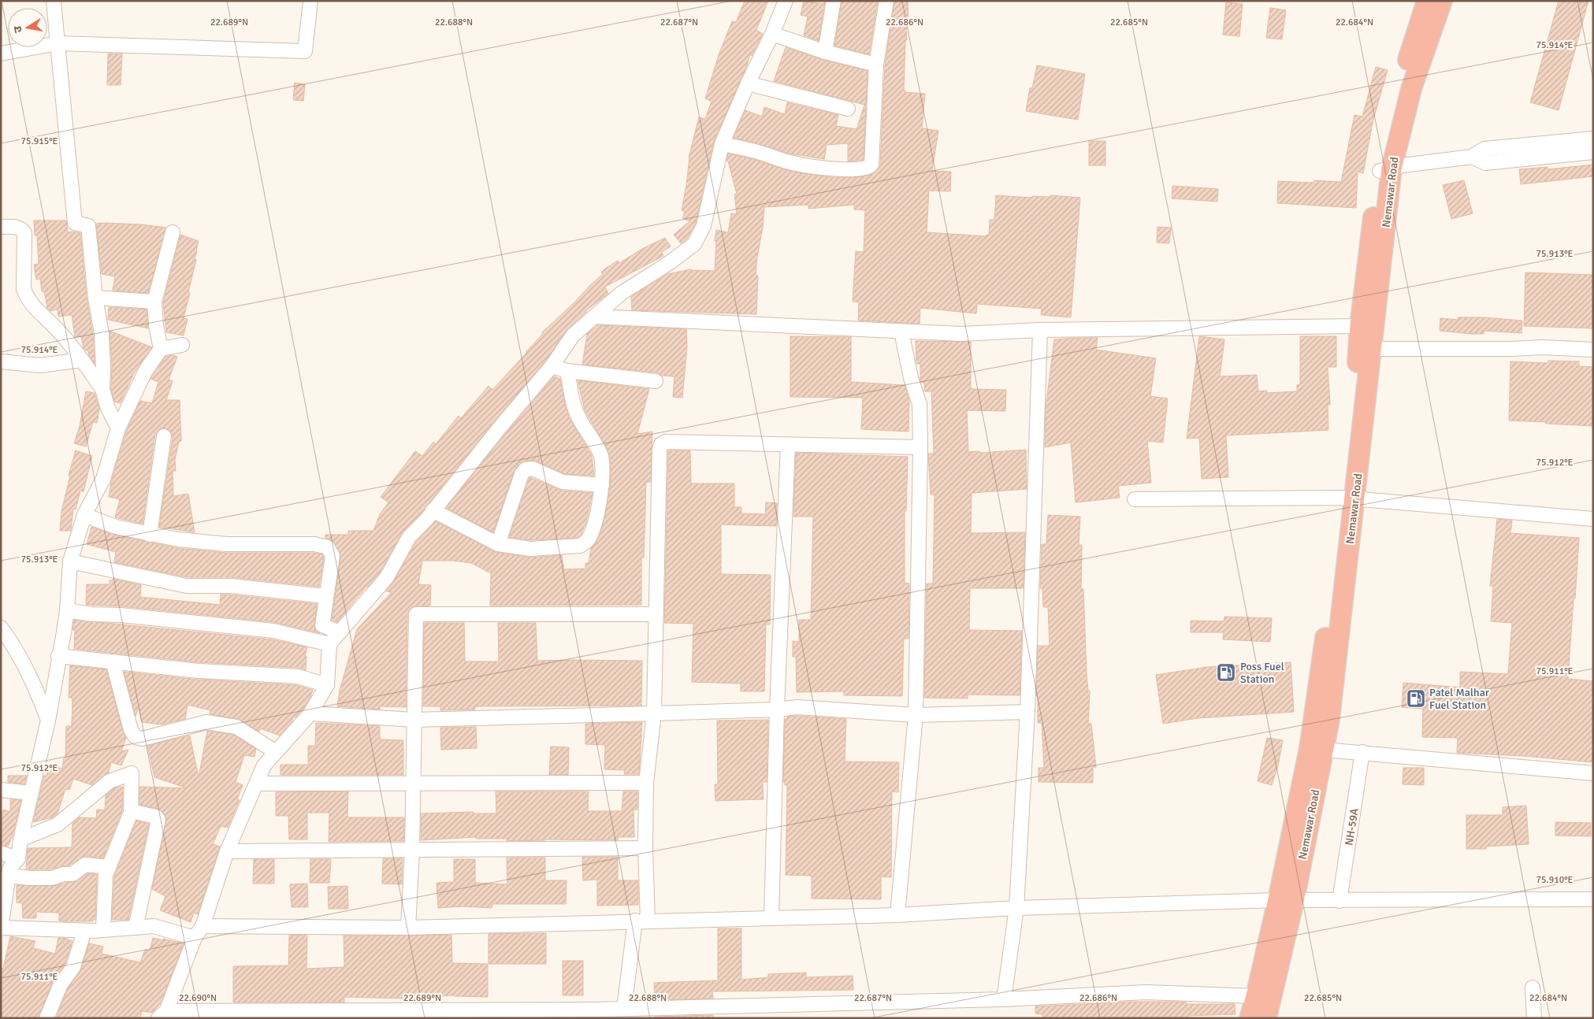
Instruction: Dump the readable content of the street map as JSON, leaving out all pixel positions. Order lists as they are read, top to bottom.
{
  "streets": {
    "highway": ["Nemawar Road"],
    "street": ["NH-59A"]
  },
  "places": {
    "fuel station": ["Poss Fuel Station", "Patel Malhar Fuel Station"]
  },
  "north": "left",
  "coordinates": [
    "22.689°N",
    "22.688°N",
    "22.687°N",
    "22.686°N",
    "22.685°N",
    "22.684°N",
    "75.914°E",
    "75.915°E",
    "75.913°E",
    "75.912°E",
    "75.911°E",
    "75.910°E",
    "22.690°N"
  ]
}
